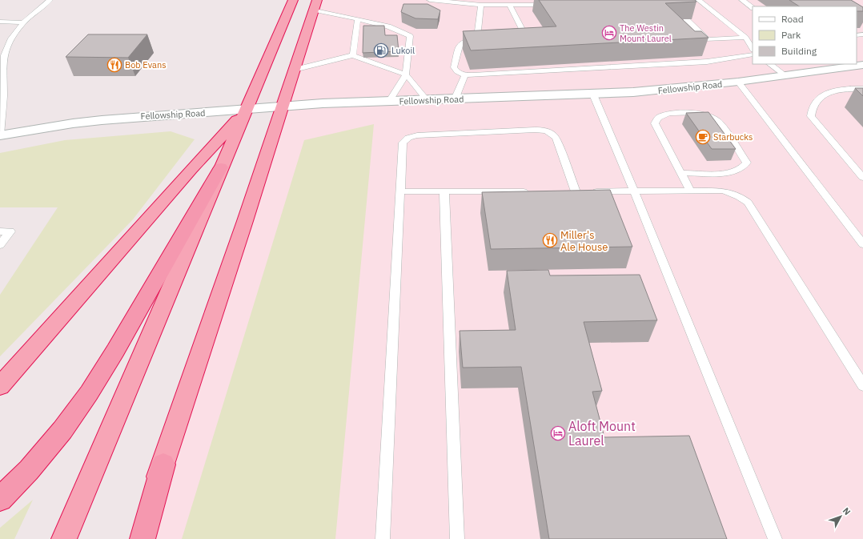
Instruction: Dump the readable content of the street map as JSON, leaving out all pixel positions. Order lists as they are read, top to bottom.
{
  "streets": {
    "street": ["Fellowship Road"]
  },
  "places": {
    "hotel": ["The Westin Mount Laurel", "Aloft Mount Laurel"],
    "fuel station": ["Lukoil"],
    "restaurant": ["Bob Evans", "Miller's Ale House"],
    "cafe": ["Starbucks"]
  },
  "legend": ["Road", "Park", "Building"],
  "north": "top right"
}
